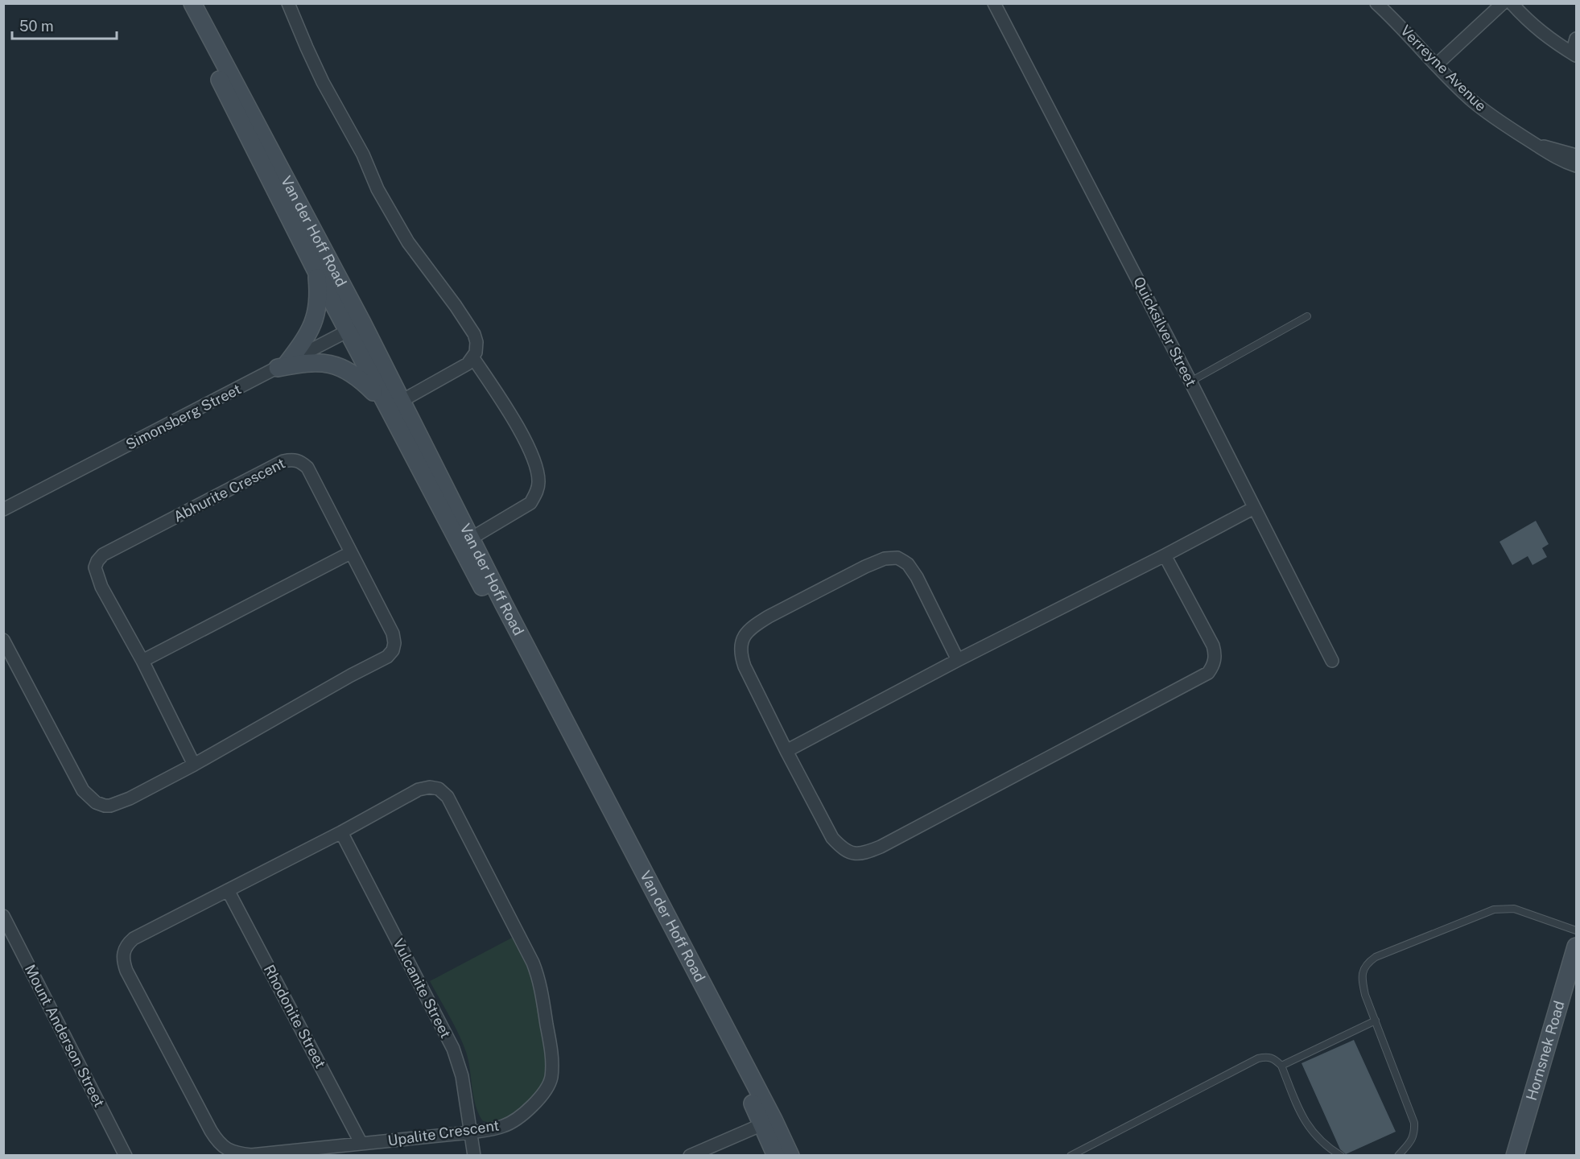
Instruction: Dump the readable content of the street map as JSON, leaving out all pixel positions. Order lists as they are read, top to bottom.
{
  "streets": {
    "main road": ["Van der Hoff Road", "Hornsnek Road"],
    "street": [
      "Verreyne Avenue",
      "Quicksilver Street",
      "Simonsberg Street",
      "Abhurite Crescent",
      "Vulcanite Street",
      "Rhodonite Street",
      "Mount Anderson Street",
      "Upalite Crescent"
    ]
  },
  "crossings": [
    ["Van der Hoff Road", "Simonsberg Street"],
    ["Vulcanite Street", "Upalite Crescent"],
    ["Rhodonite Street", "Upalite Crescent"]
  ],
  "scale_bar": "50 m"
}
